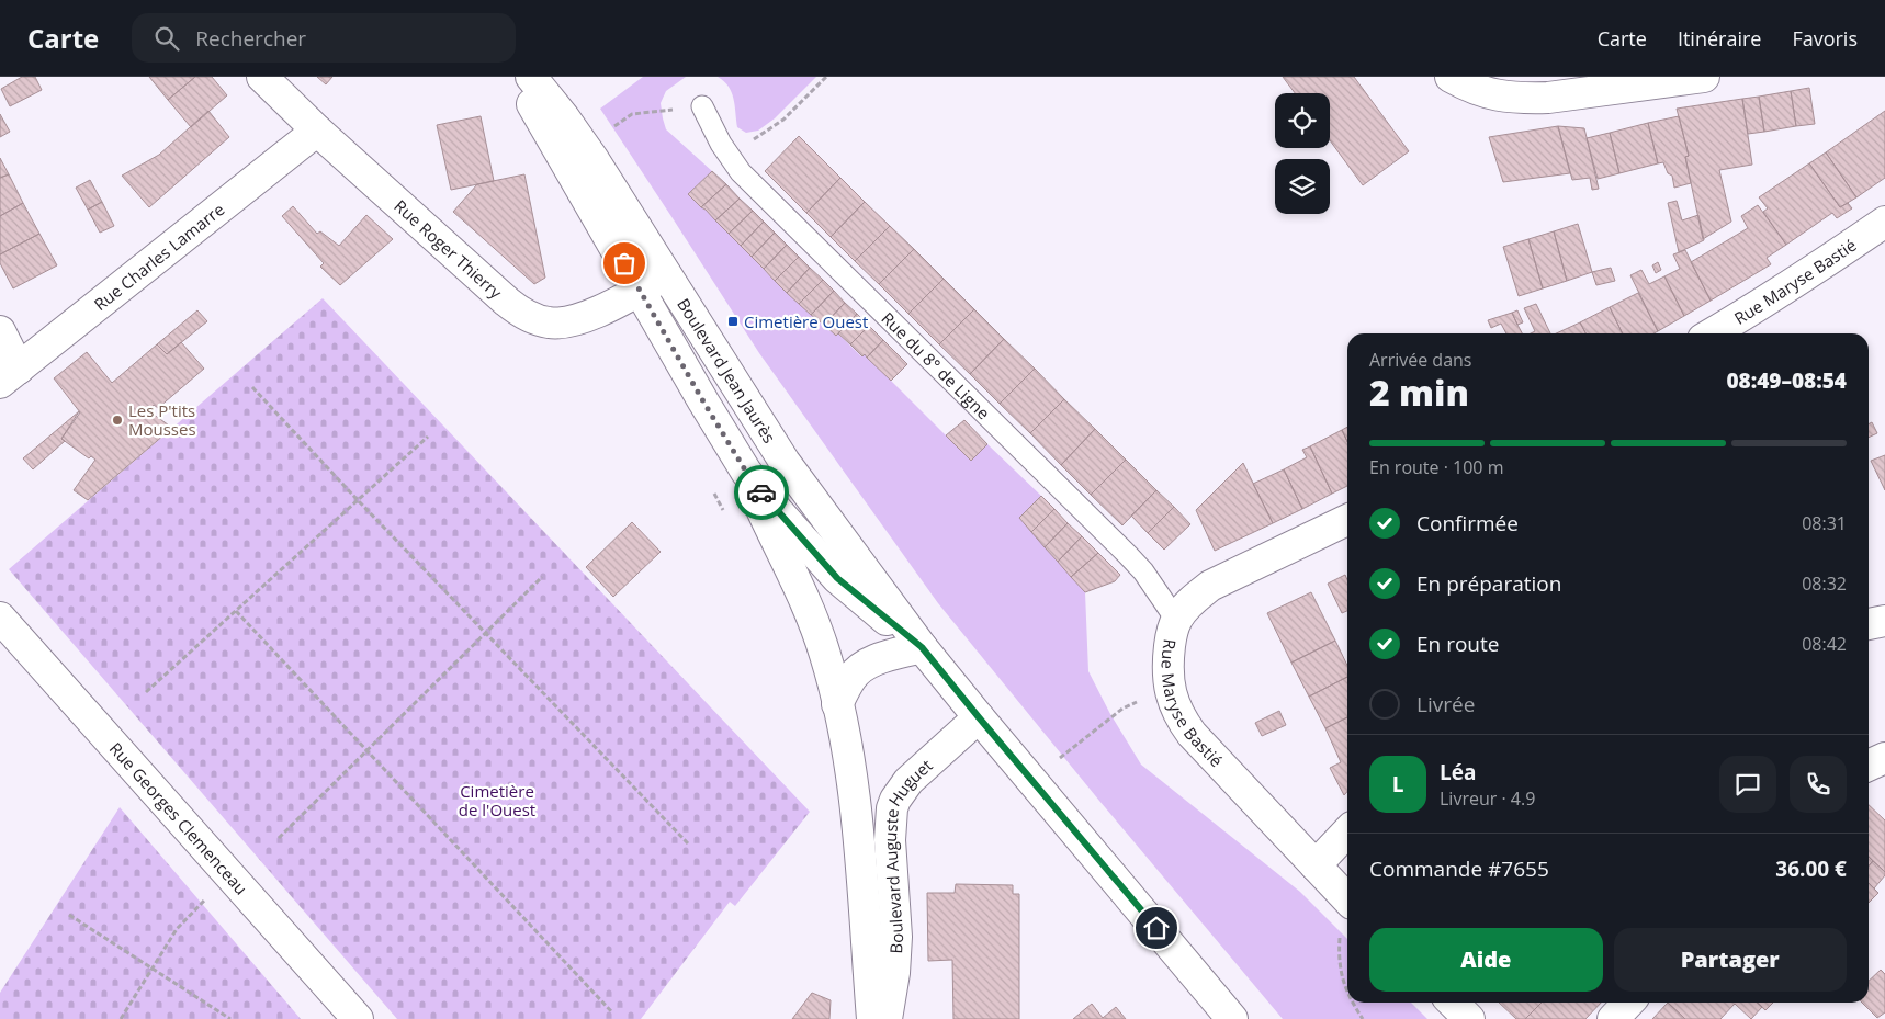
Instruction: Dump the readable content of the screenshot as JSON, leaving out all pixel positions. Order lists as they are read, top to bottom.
{
  "streets": {
    "street": [
      "Rue Roger Thierry",
      "Rue Charles Lamarre",
      "Rue Maryse Bastié",
      "Boulevard Jean Jaurès",
      "Rue Georges Clemenceau",
      "Boulevard Auguste Huguet"
    ],
    "lane": ["Rue du 8° de Ligne"]
  },
  "crossings": [
    ["Rue Roger Thierry", "Rue Charles Lamarre"],
    ["Rue Roger Thierry", "Boulevard Jean Jaurès"],
    ["Rue Maryse Bastié", "Rue du 8° de Ligne"],
    ["Boulevard Jean Jaurès", "Boulevard Auguste Huguet"]
  ],
  "parks": ["Cimetière de l'Ouest"],
  "places": {
    "transit": ["Cimetière Ouest"],
    "other": ["Les P'tits Mousses"]
  },
  "page": {
    "header": "Carte",
    "search": "Rechercher",
    "nav": ["Carte", "Itinéraire", "Favoris"],
    "heading": ["2 min", "Arrivée dans", "08:49–08:54"],
    "panel": [
      "Léa",
      "Livreur · 4.9",
      "Commande #7655",
      "36.00 €"
    ],
    "bar": "En route · 100 m",
    "list": [
      ["Confirmée", "08:31"],
      ["En préparation", "08:32"],
      ["En route", "08:42"],
      "Livrée"
    ],
    "round": "L",
    "buttons": ["Aide", "Partager"]
  }
}
